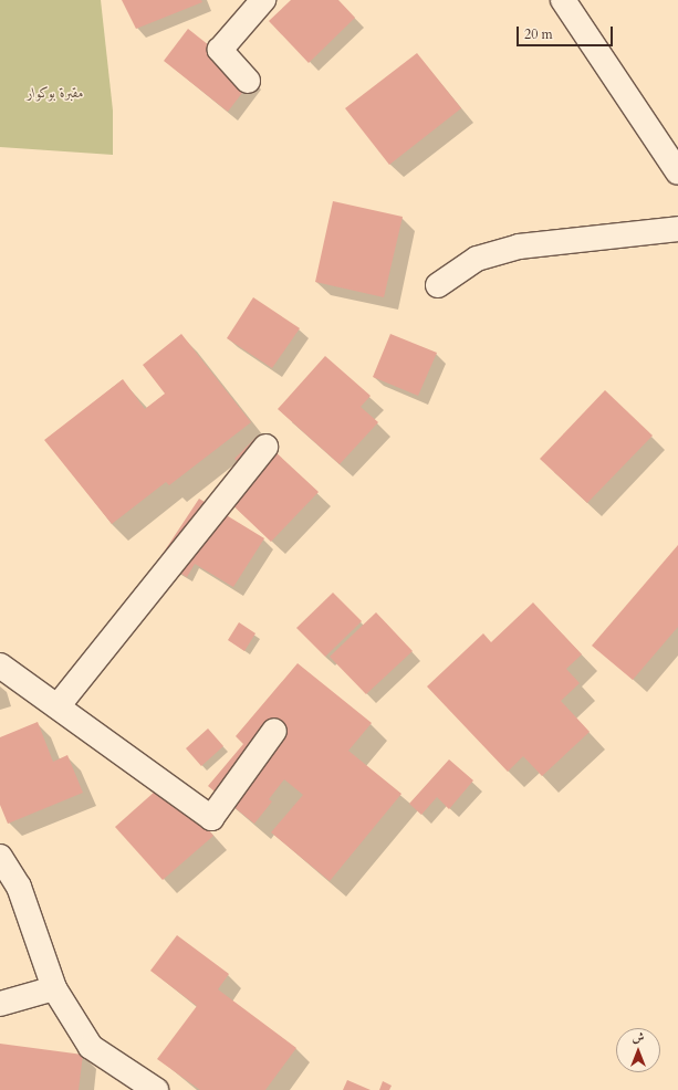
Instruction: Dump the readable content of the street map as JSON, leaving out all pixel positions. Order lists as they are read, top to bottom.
{
  "parks": ["مقبرة بوكوار"],
  "scale_bar": "20 m",
  "north": "top"
}
